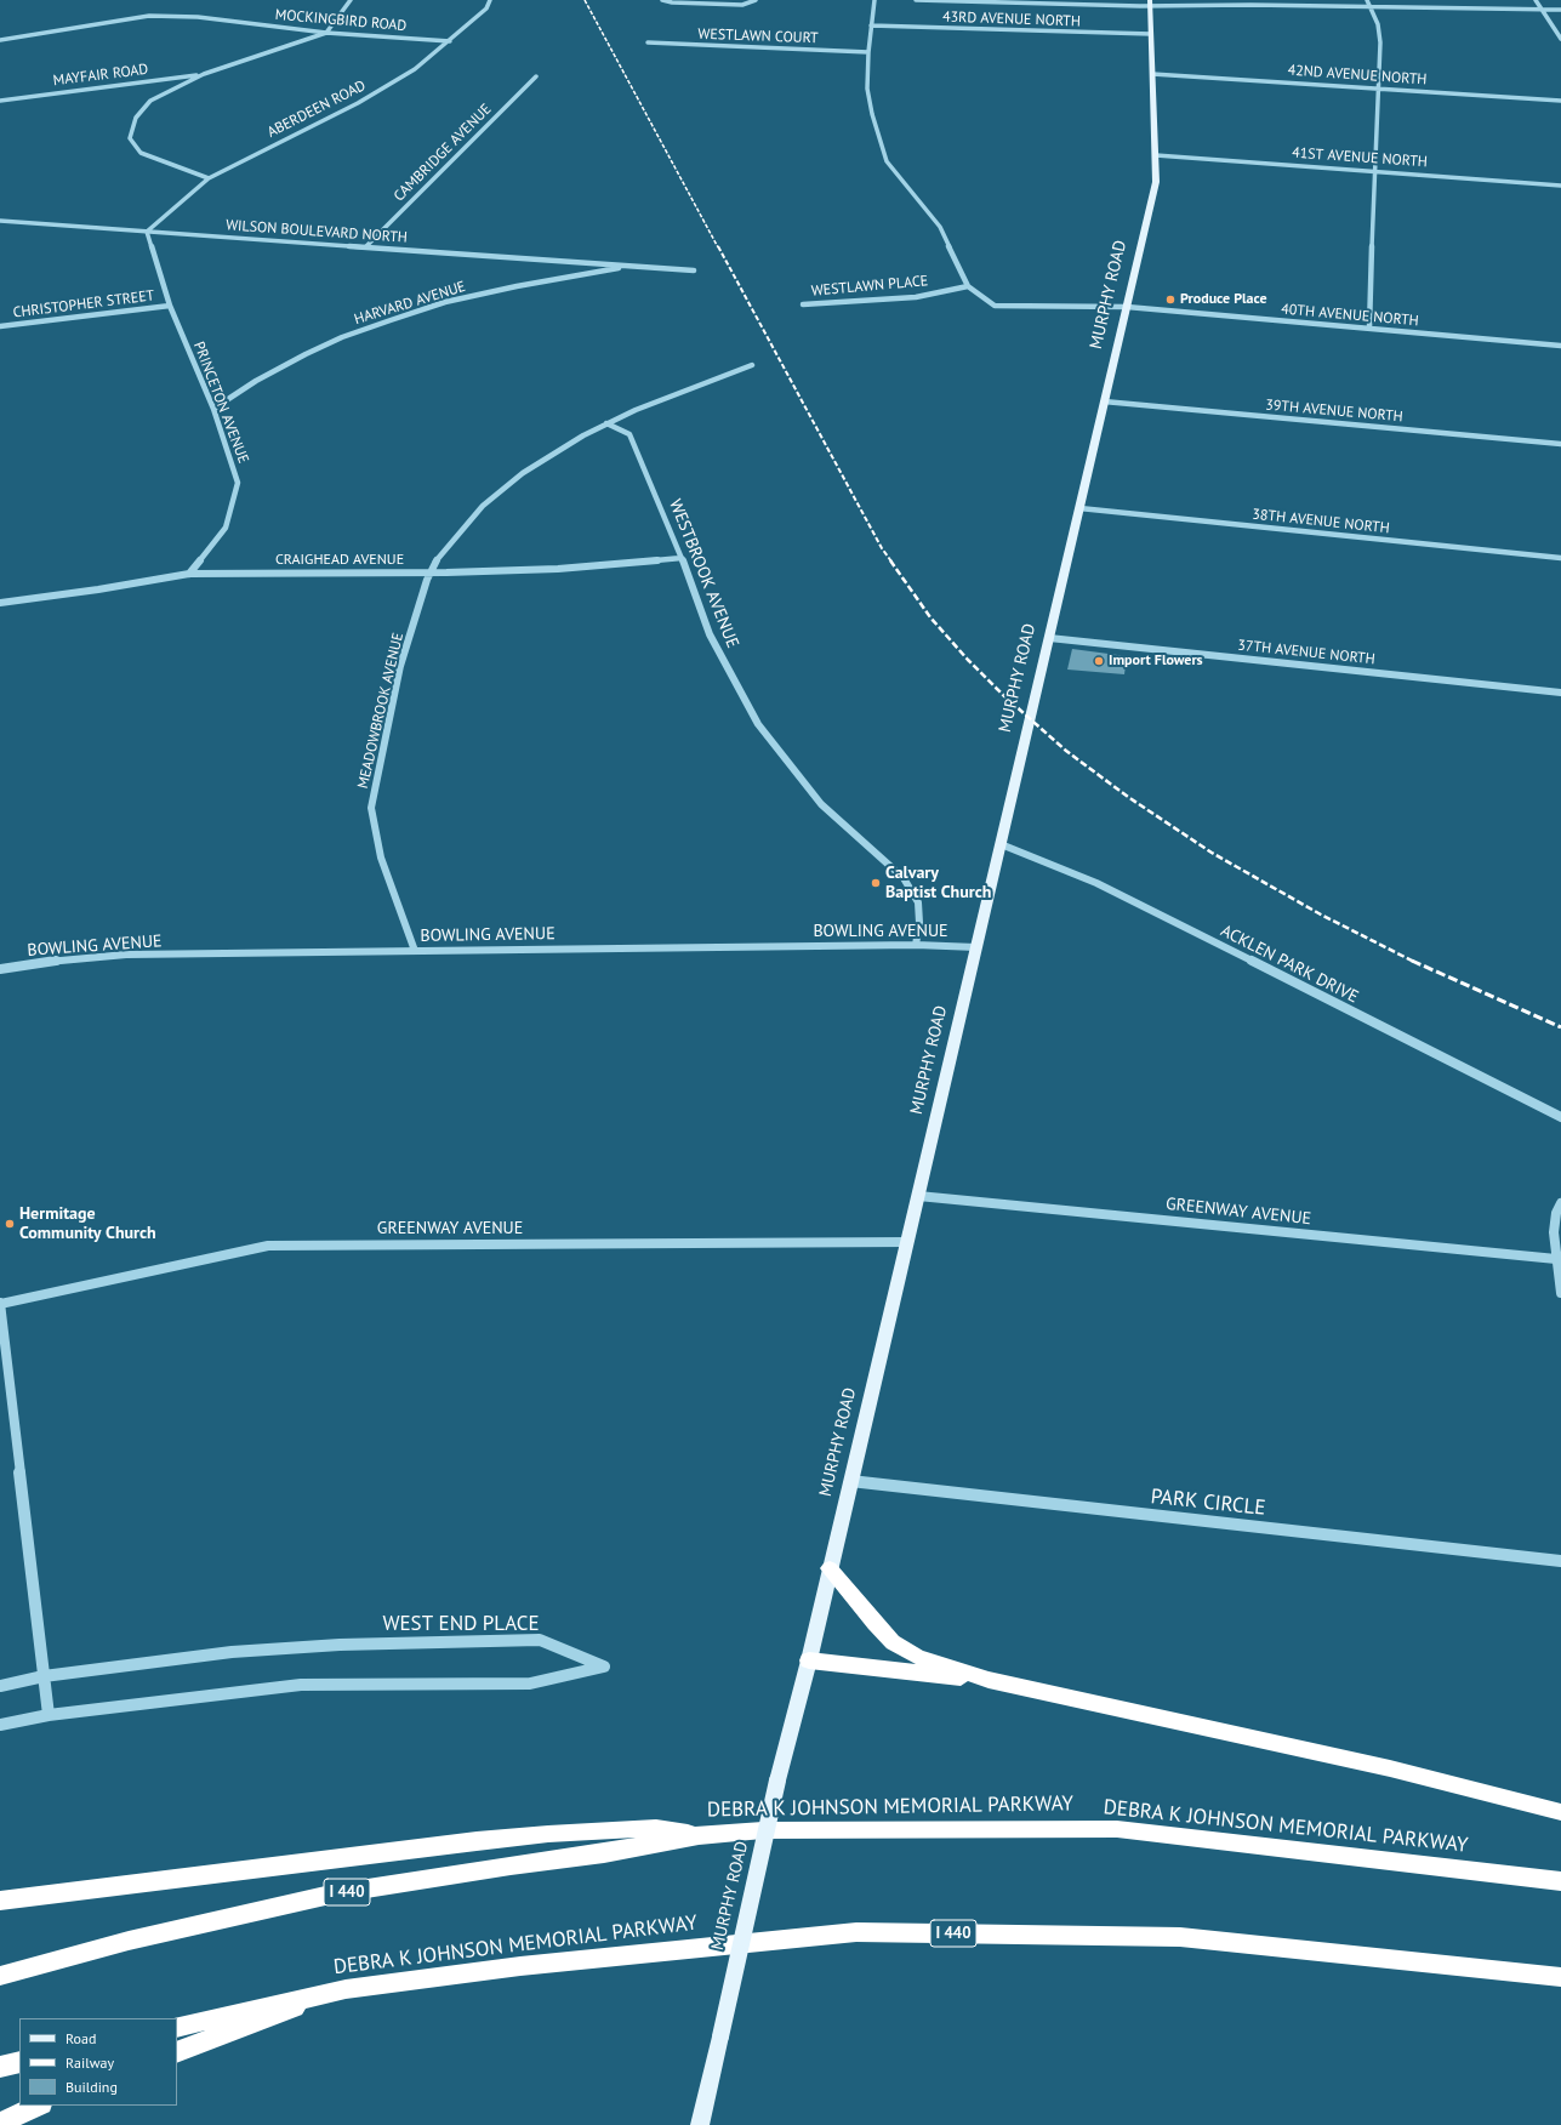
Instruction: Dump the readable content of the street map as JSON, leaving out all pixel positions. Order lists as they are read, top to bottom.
{
  "streets": {
    "highway": ["DEBRA K JOHNSON MEMORIAL PARKWAY", "I 440"],
    "main road": ["MURPHY ROAD"],
    "street": [
      "43RD AVENUE NORTH",
      "MOCKINGBIRD ROAD",
      "WESTLAWN COURT",
      "MAYFAIR ROAD",
      "42ND AVENUE NORTH",
      "ABERDEEN ROAD",
      "CAMBRIDGE AVENUE",
      "41ST AVENUE NORTH",
      "WILSON BOULEVARD NORTH",
      "WESTLAWN PLACE",
      "HARVARD AVENUE",
      "CHRISTOPHER STREET",
      "40TH AVENUE NORTH",
      "PRINCETON AVENUE",
      "39TH AVENUE NORTH",
      "38TH AVENUE NORTH",
      "CRAIGHEAD AVENUE",
      "WESTBROOK AVENUE",
      "37TH AVENUE NORTH",
      "MEADOWBROOK AVENUE",
      "BOWLING AVENUE",
      "ACKLEN PARK DRIVE",
      "GREENWAY AVENUE",
      "PARK CIRCLE",
      "WEST END PLACE"
    ]
  },
  "crossings": [
    ["43RD AVENUE NORTH", "MURPHY ROAD"],
    ["MOCKINGBIRD ROAD", "ABERDEEN ROAD"],
    ["42ND AVENUE NORTH", "MURPHY ROAD"],
    ["ABERDEEN ROAD", "WILSON BOULEVARD NORTH"],
    ["ABERDEEN ROAD", "PRINCETON AVENUE"],
    ["CAMBRIDGE AVENUE", "WILSON BOULEVARD NORTH"],
    ["41ST AVENUE NORTH", "MURPHY ROAD"],
    ["WILSON BOULEVARD NORTH", "HARVARD AVENUE"],
    ["WILSON BOULEVARD NORTH", "PRINCETON AVENUE"],
    ["WESTLAWN PLACE", "40TH AVENUE NORTH"],
    ["MURPHY ROAD", "40TH AVENUE NORTH"],
    ["MURPHY ROAD", "39TH AVENUE NORTH"],
    ["MURPHY ROAD", "38TH AVENUE NORTH"],
    ["MURPHY ROAD", "37TH AVENUE NORTH"],
    ["MURPHY ROAD", "BOWLING AVENUE"],
    ["MURPHY ROAD", "ACKLEN PARK DRIVE"],
    ["MURPHY ROAD", "GREENWAY AVENUE"],
    ["MURPHY ROAD", "PARK CIRCLE"],
    ["HARVARD AVENUE", "PRINCETON AVENUE"],
    ["CHRISTOPHER STREET", "PRINCETON AVENUE"],
    ["PRINCETON AVENUE", "CRAIGHEAD AVENUE"],
    ["CRAIGHEAD AVENUE", "WESTBROOK AVENUE"],
    ["CRAIGHEAD AVENUE", "MEADOWBROOK AVENUE"],
    ["WESTBROOK AVENUE", "MEADOWBROOK AVENUE"],
    ["WESTBROOK AVENUE", "BOWLING AVENUE"],
    ["MEADOWBROOK AVENUE", "BOWLING AVENUE"]
  ],
  "places": [
    "Produce Place",
    "Import Flowers",
    "Calvary Baptist Church",
    "Hermitage Community Church"
  ],
  "legend": ["Road", "Railway", "Building"]
}
